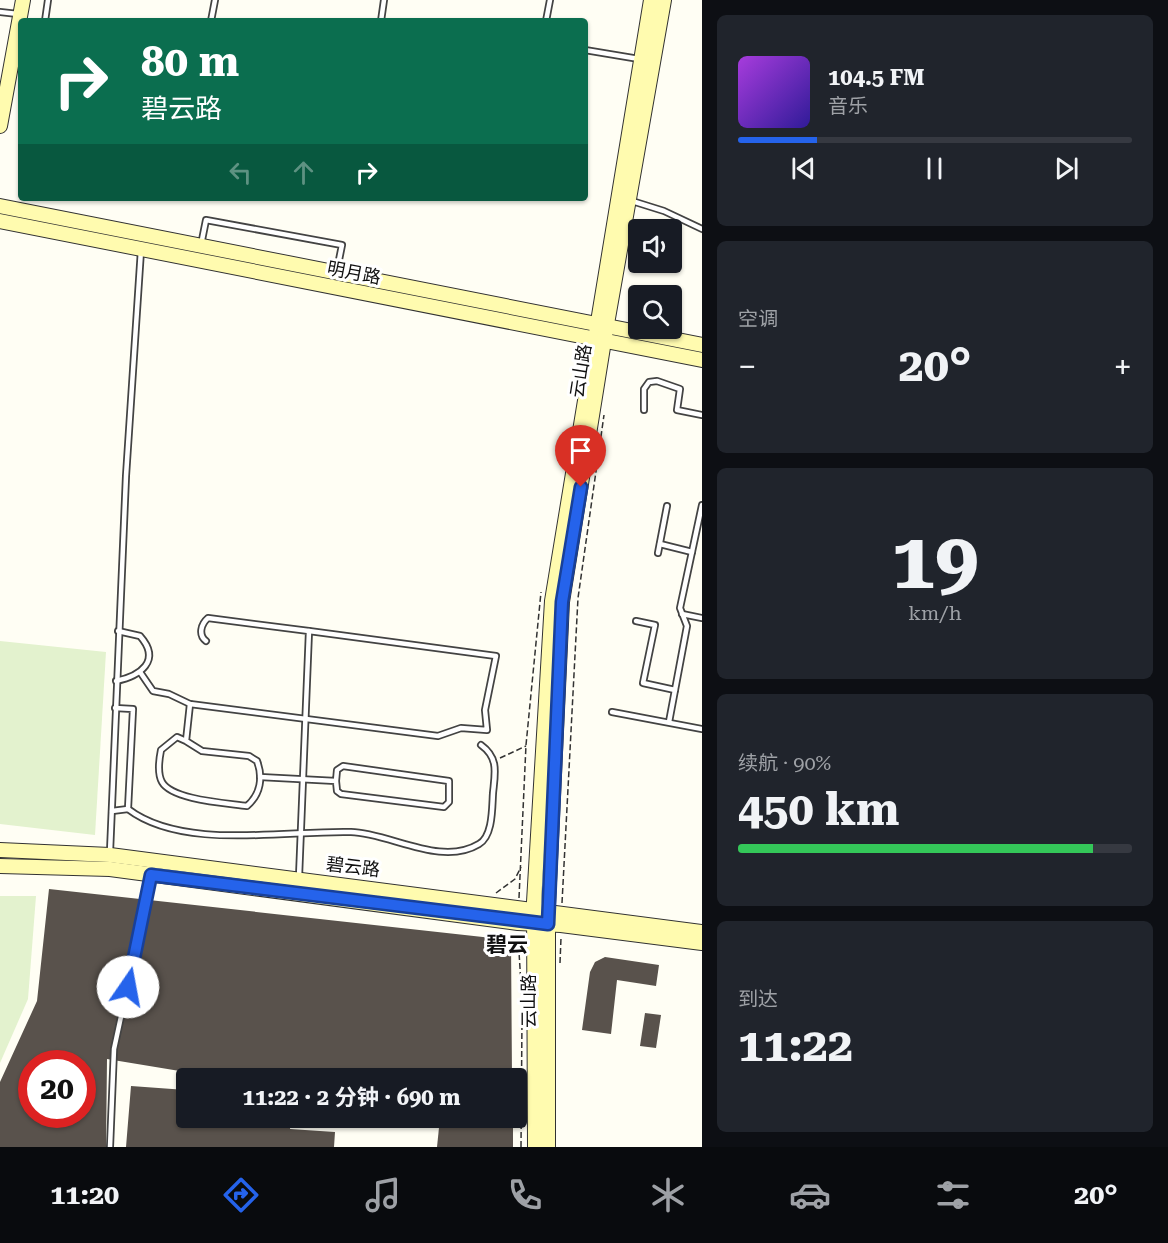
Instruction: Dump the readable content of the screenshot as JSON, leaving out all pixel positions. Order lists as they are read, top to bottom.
{
  "streets": {
    "street": ["明月路", "云山路", "碧云路"]
  },
  "crossings": [
    ["明月路", "云山路"],
    ["云山路", "碧云路"]
  ],
  "districts": ["碧云"],
  "page": {
    "turn": ["80 m", "碧云路"],
    "song": ["104.5 FM", "音乐"],
    "tile": [
      "空调",
      ["19", "km/h"],
      ["续航 · 90%", "450 km"],
      ["到达", "11:22"]
    ],
    "heat": ["−", "20°", "+"],
    "limit": "20",
    "trip": "11:22 · 2 分钟 · 690 m",
    "tabs": ["11:20", "20°"]
  }
}
